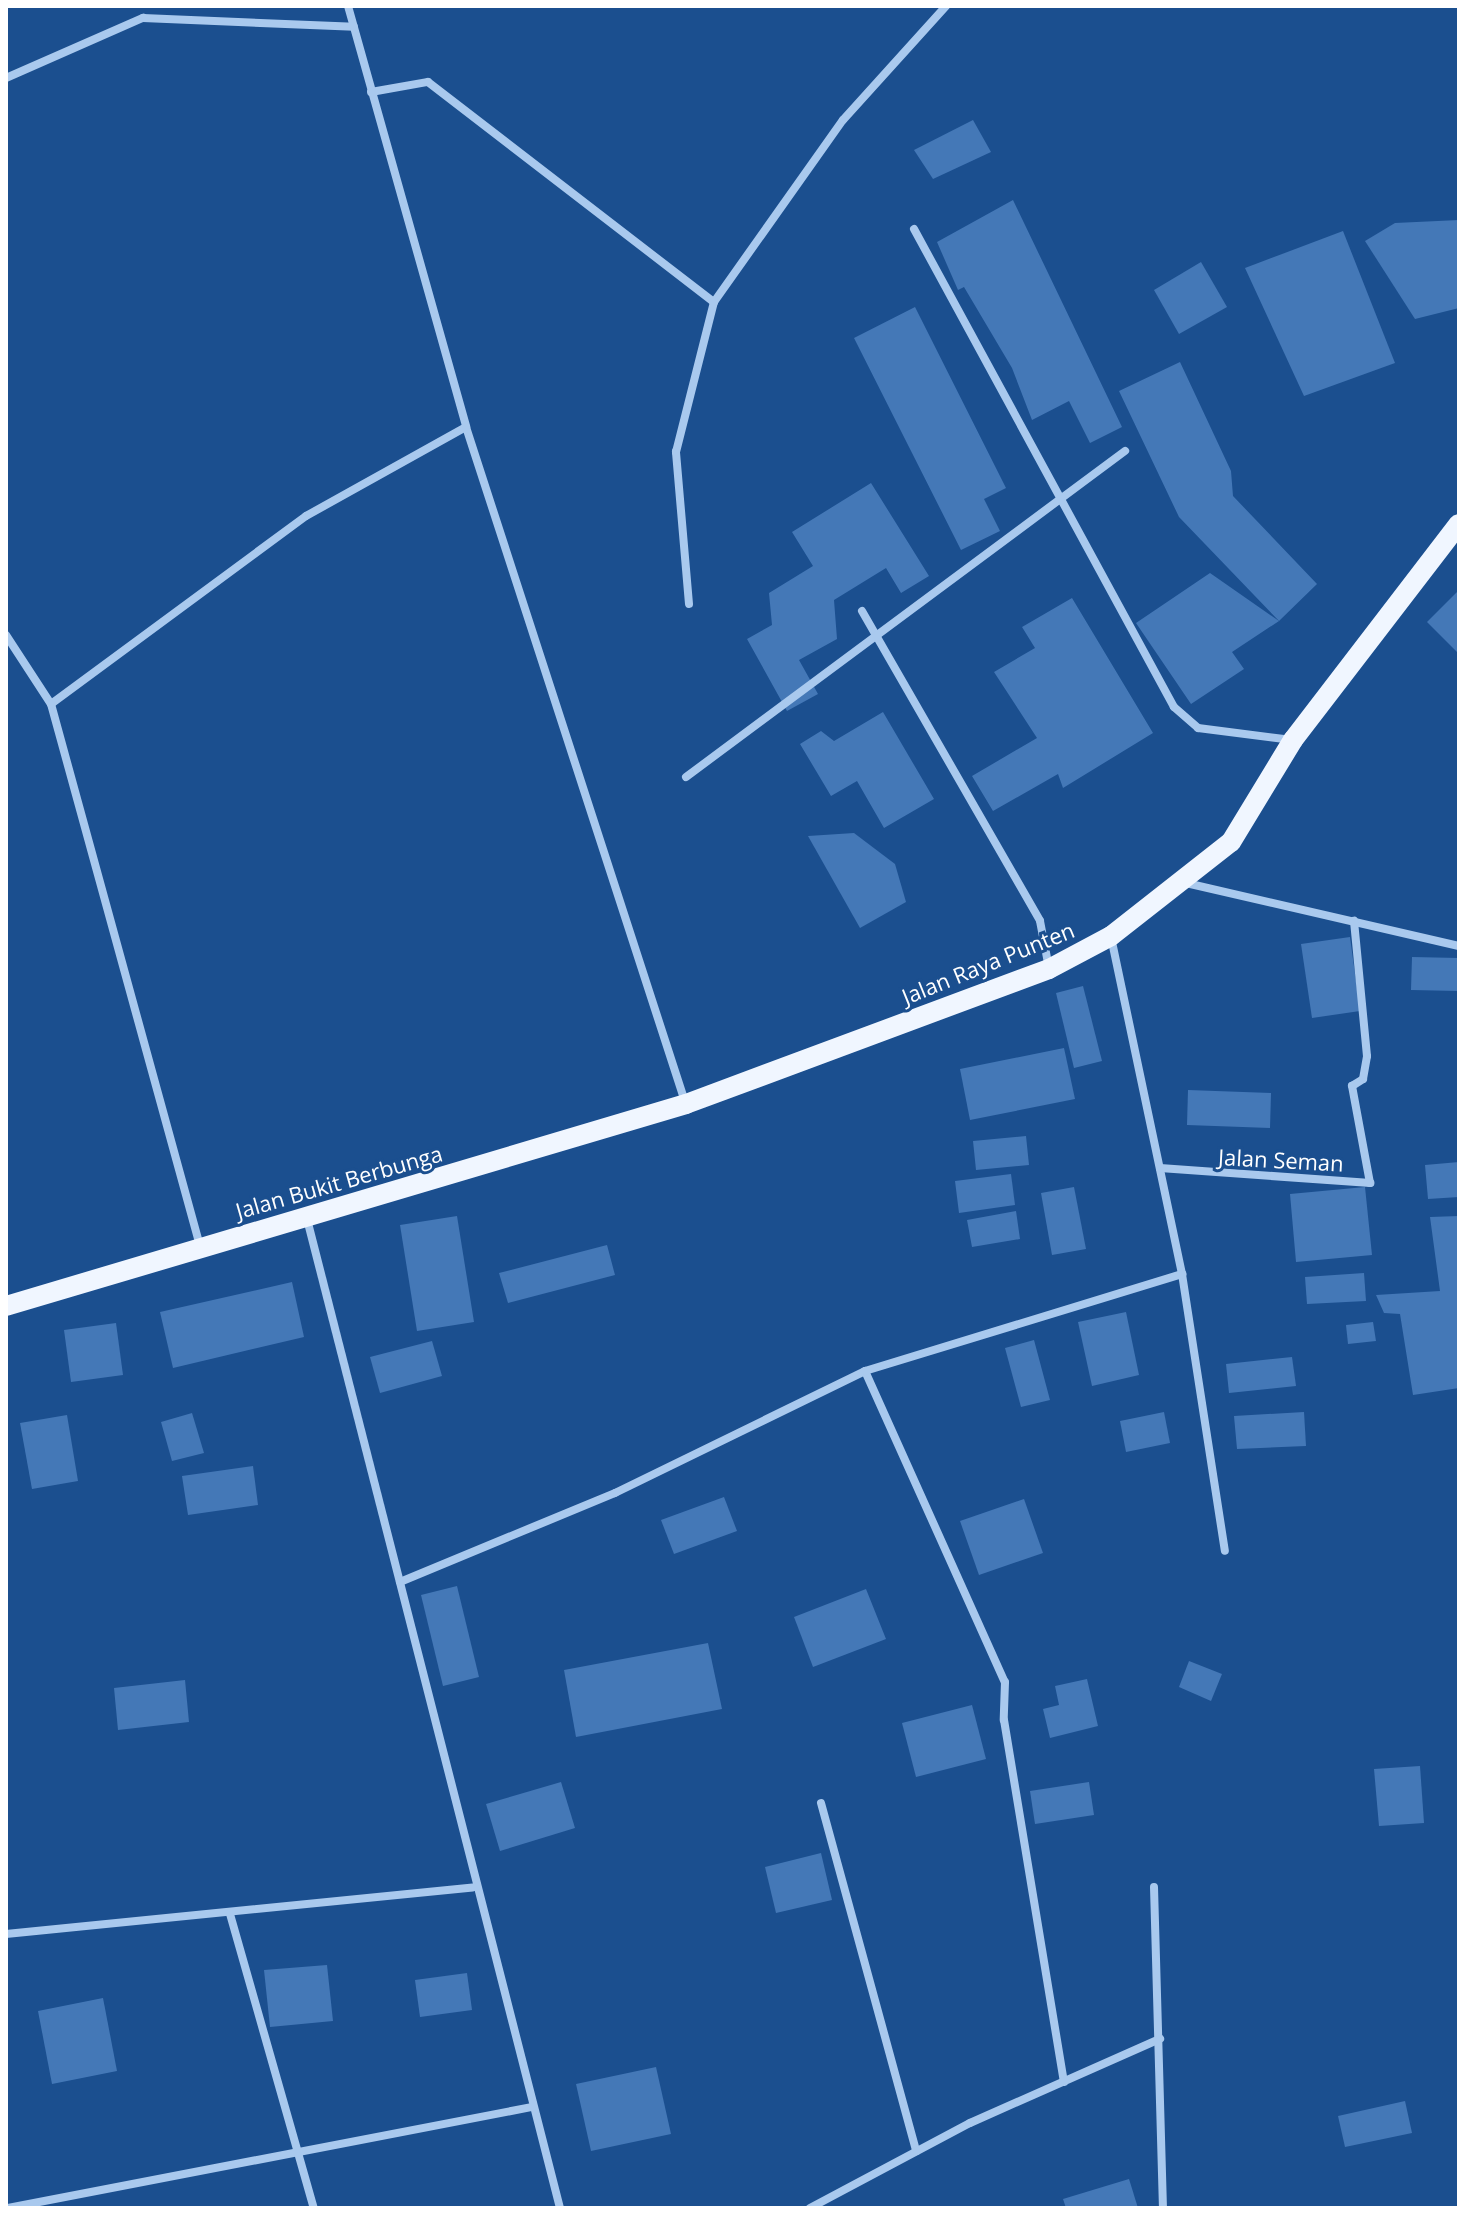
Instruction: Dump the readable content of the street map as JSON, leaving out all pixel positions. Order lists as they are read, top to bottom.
{
  "streets": {
    "main road": ["Jalan Raya Punten", "Jalan Bukit Berbunga"],
    "street": ["Jalan Seman"]
  },
  "crossings": [
    ["Jalan Raya Punten", "Jalan Bukit Berbunga"]
  ]
}
